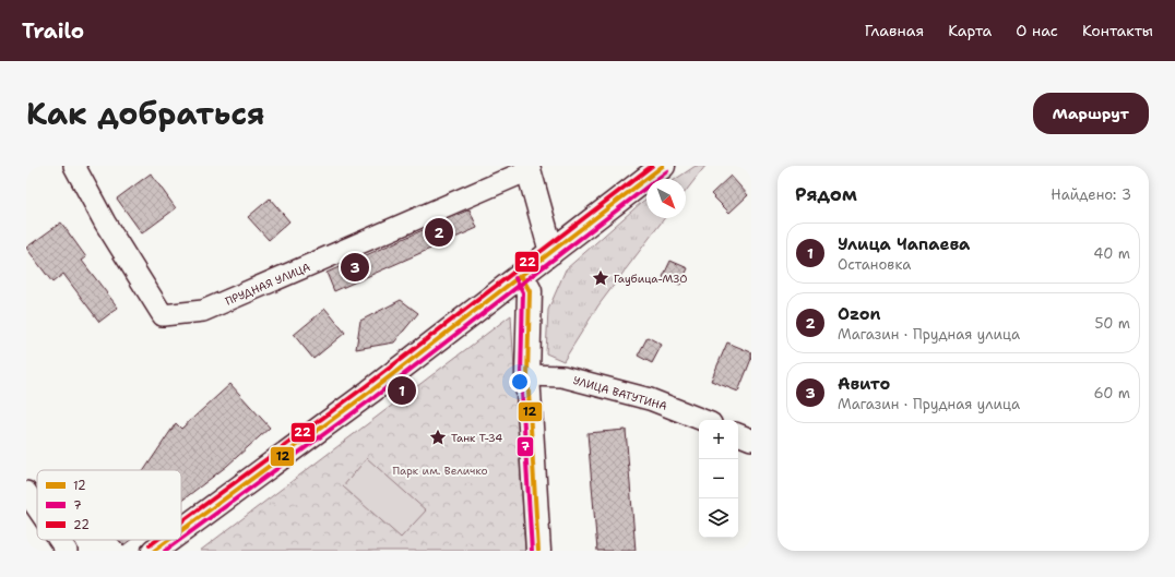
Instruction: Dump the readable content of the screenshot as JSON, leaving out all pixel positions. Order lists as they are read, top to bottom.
{
  "streets": {
    "street": ["ПРУДНАЯ УЛИЦА", "УЛИЦА ВАТУТИНА"]
  },
  "parks": ["Парк им. Величко"],
  "places": {
    "place": ["Гаубица-МЗО", "Танк Т-34"]
  },
  "lines": ["transit line 12", "transit line 22", "transit line 7"],
  "legend": ["12", "7", "22"],
  "north": "bottom right",
  "page": {
    "header": "Trailo",
    "nav": [
      "Главная",
      "Карта",
      "О нас",
      "Контакты"
    ],
    "title": "Как добраться",
    "buttons": "Маршрут",
    "heading": ["Рядом", "Найдено: 3"],
    "pins": ["2", "3", "1"],
    "list": [
      {
        "mark": "1",
        "name": "Улица Чапаева",
        "note": "Остановка",
        "value": "40 m"
      },
      {
        "mark": "2",
        "name": "Ozon",
        "note": "Магазин · Прудная улица",
        "value": "50 m"
      },
      {
        "mark": "3",
        "name": "Авито",
        "note": "Магазин · Прудная улица",
        "value": "60 m"
      }
    ],
    "map_buttons": ["+", "−"]
  }
}
